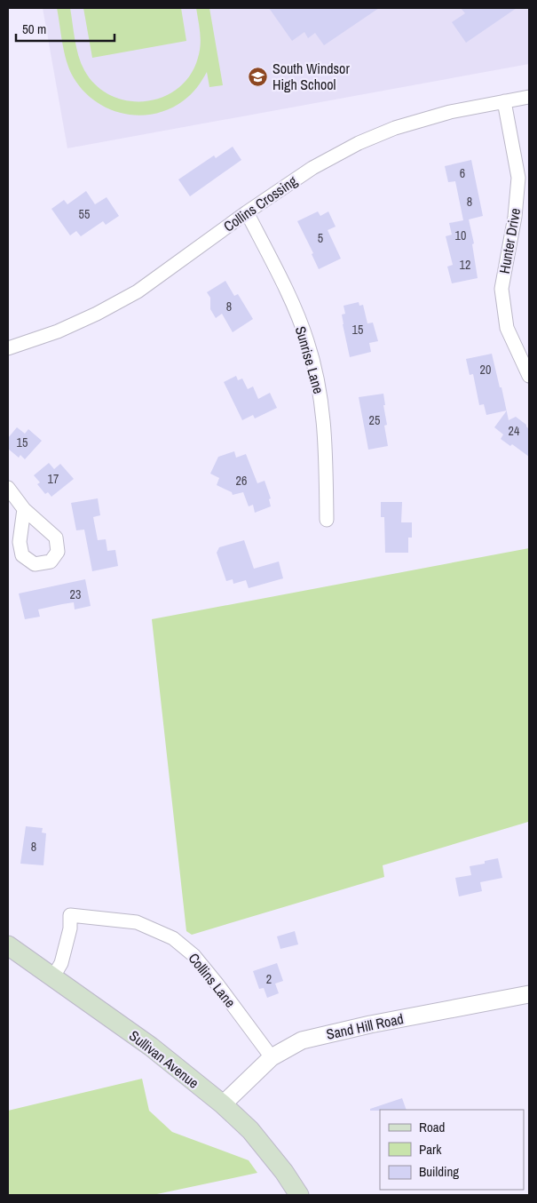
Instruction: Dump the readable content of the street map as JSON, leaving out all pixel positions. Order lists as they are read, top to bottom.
{
  "streets": {
    "main road": ["Sullivan Avenue"],
    "street": [
      "Collins Crossing",
      "Hunter Drive",
      "Sunrise Lane",
      "Collins Lane",
      "Sand Hill Road"
    ]
  },
  "crossings": [
    ["Collins Crossing", "Hunter Drive"],
    ["Collins Crossing", "Sunrise Lane"],
    ["Collins Lane", "Sand Hill Road"],
    ["Collins Lane", "Sullivan Avenue"],
    ["Sand Hill Road", "Sullivan Avenue"]
  ],
  "places": {
    "school or university": ["South Windsor High School"]
  },
  "house_numbers": [
    "6",
    "8",
    "55",
    "10",
    "5",
    "12",
    "8",
    "15",
    "20",
    "25",
    "24",
    "15",
    "17",
    "26",
    "23",
    "8",
    "2"
  ],
  "legend": ["Road", "Park", "Building"],
  "scale_bar": "50 m"
}
